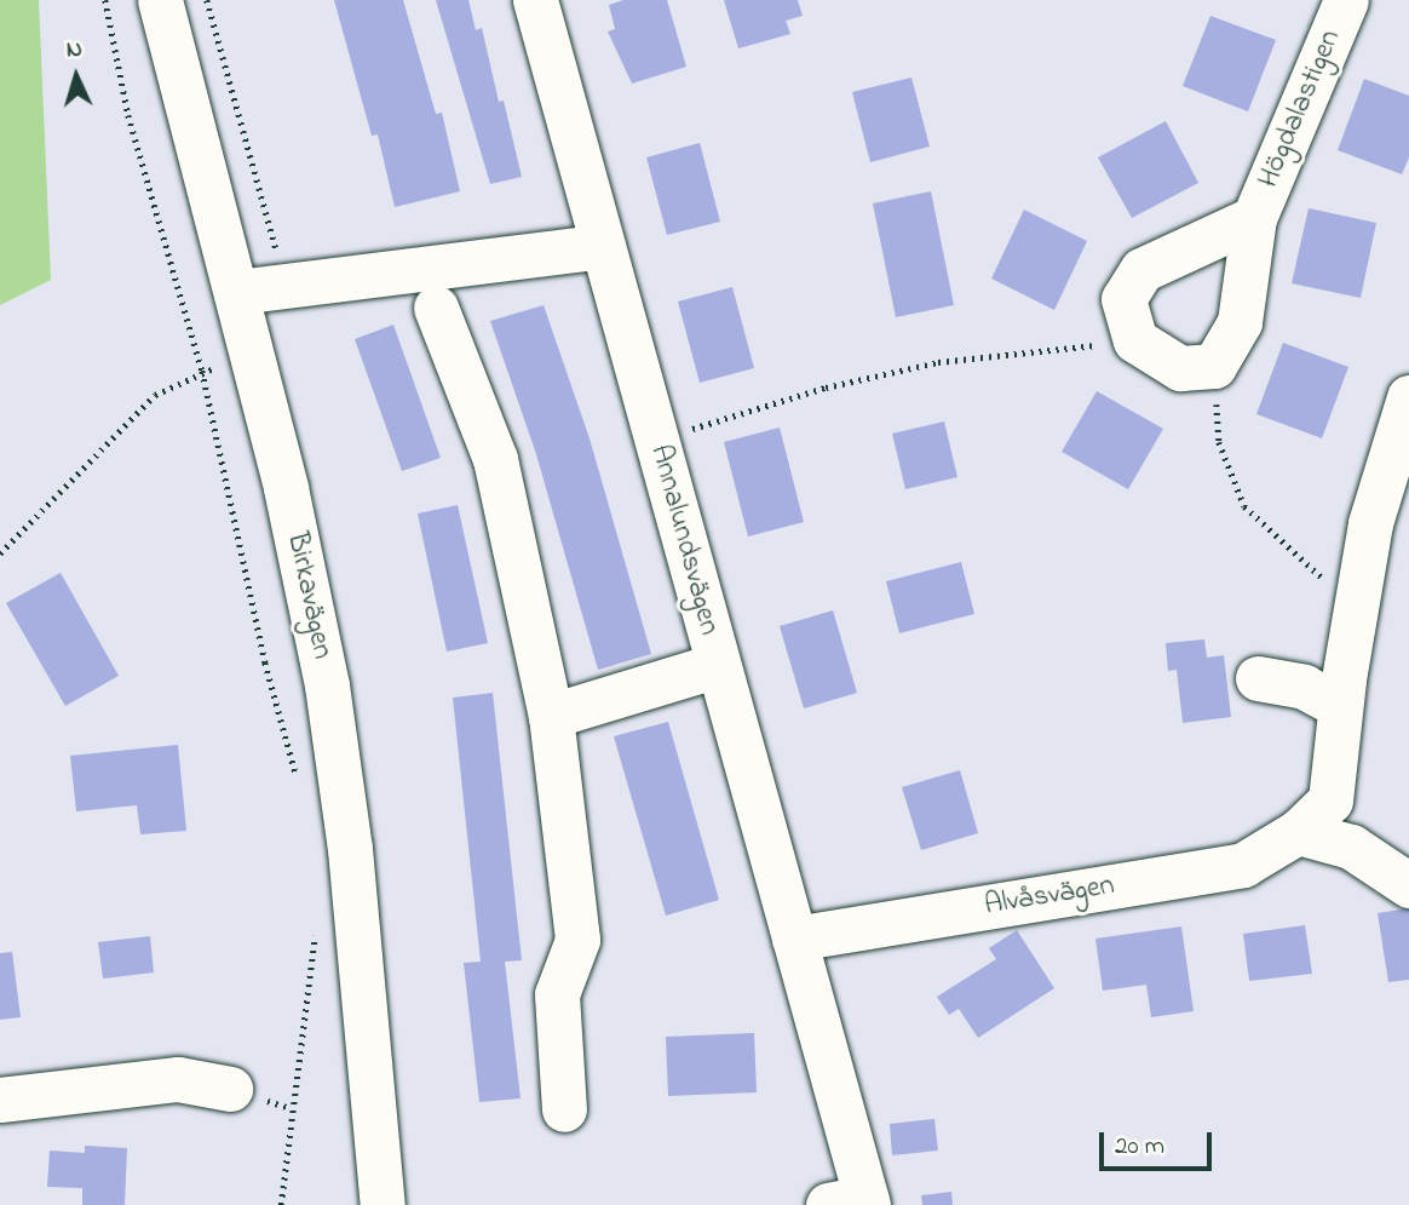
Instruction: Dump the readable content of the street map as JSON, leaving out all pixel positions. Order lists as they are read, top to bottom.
{
  "streets": {
    "street": [
      "Högdalastigen",
      "Annalundsvägen",
      "Birkavägen",
      "Alvåsvägen"
    ]
  },
  "crossings": [
    ["Annalundsvägen", "Alvåsvägen"]
  ],
  "scale_bar": "20 m",
  "north": "top"
}
